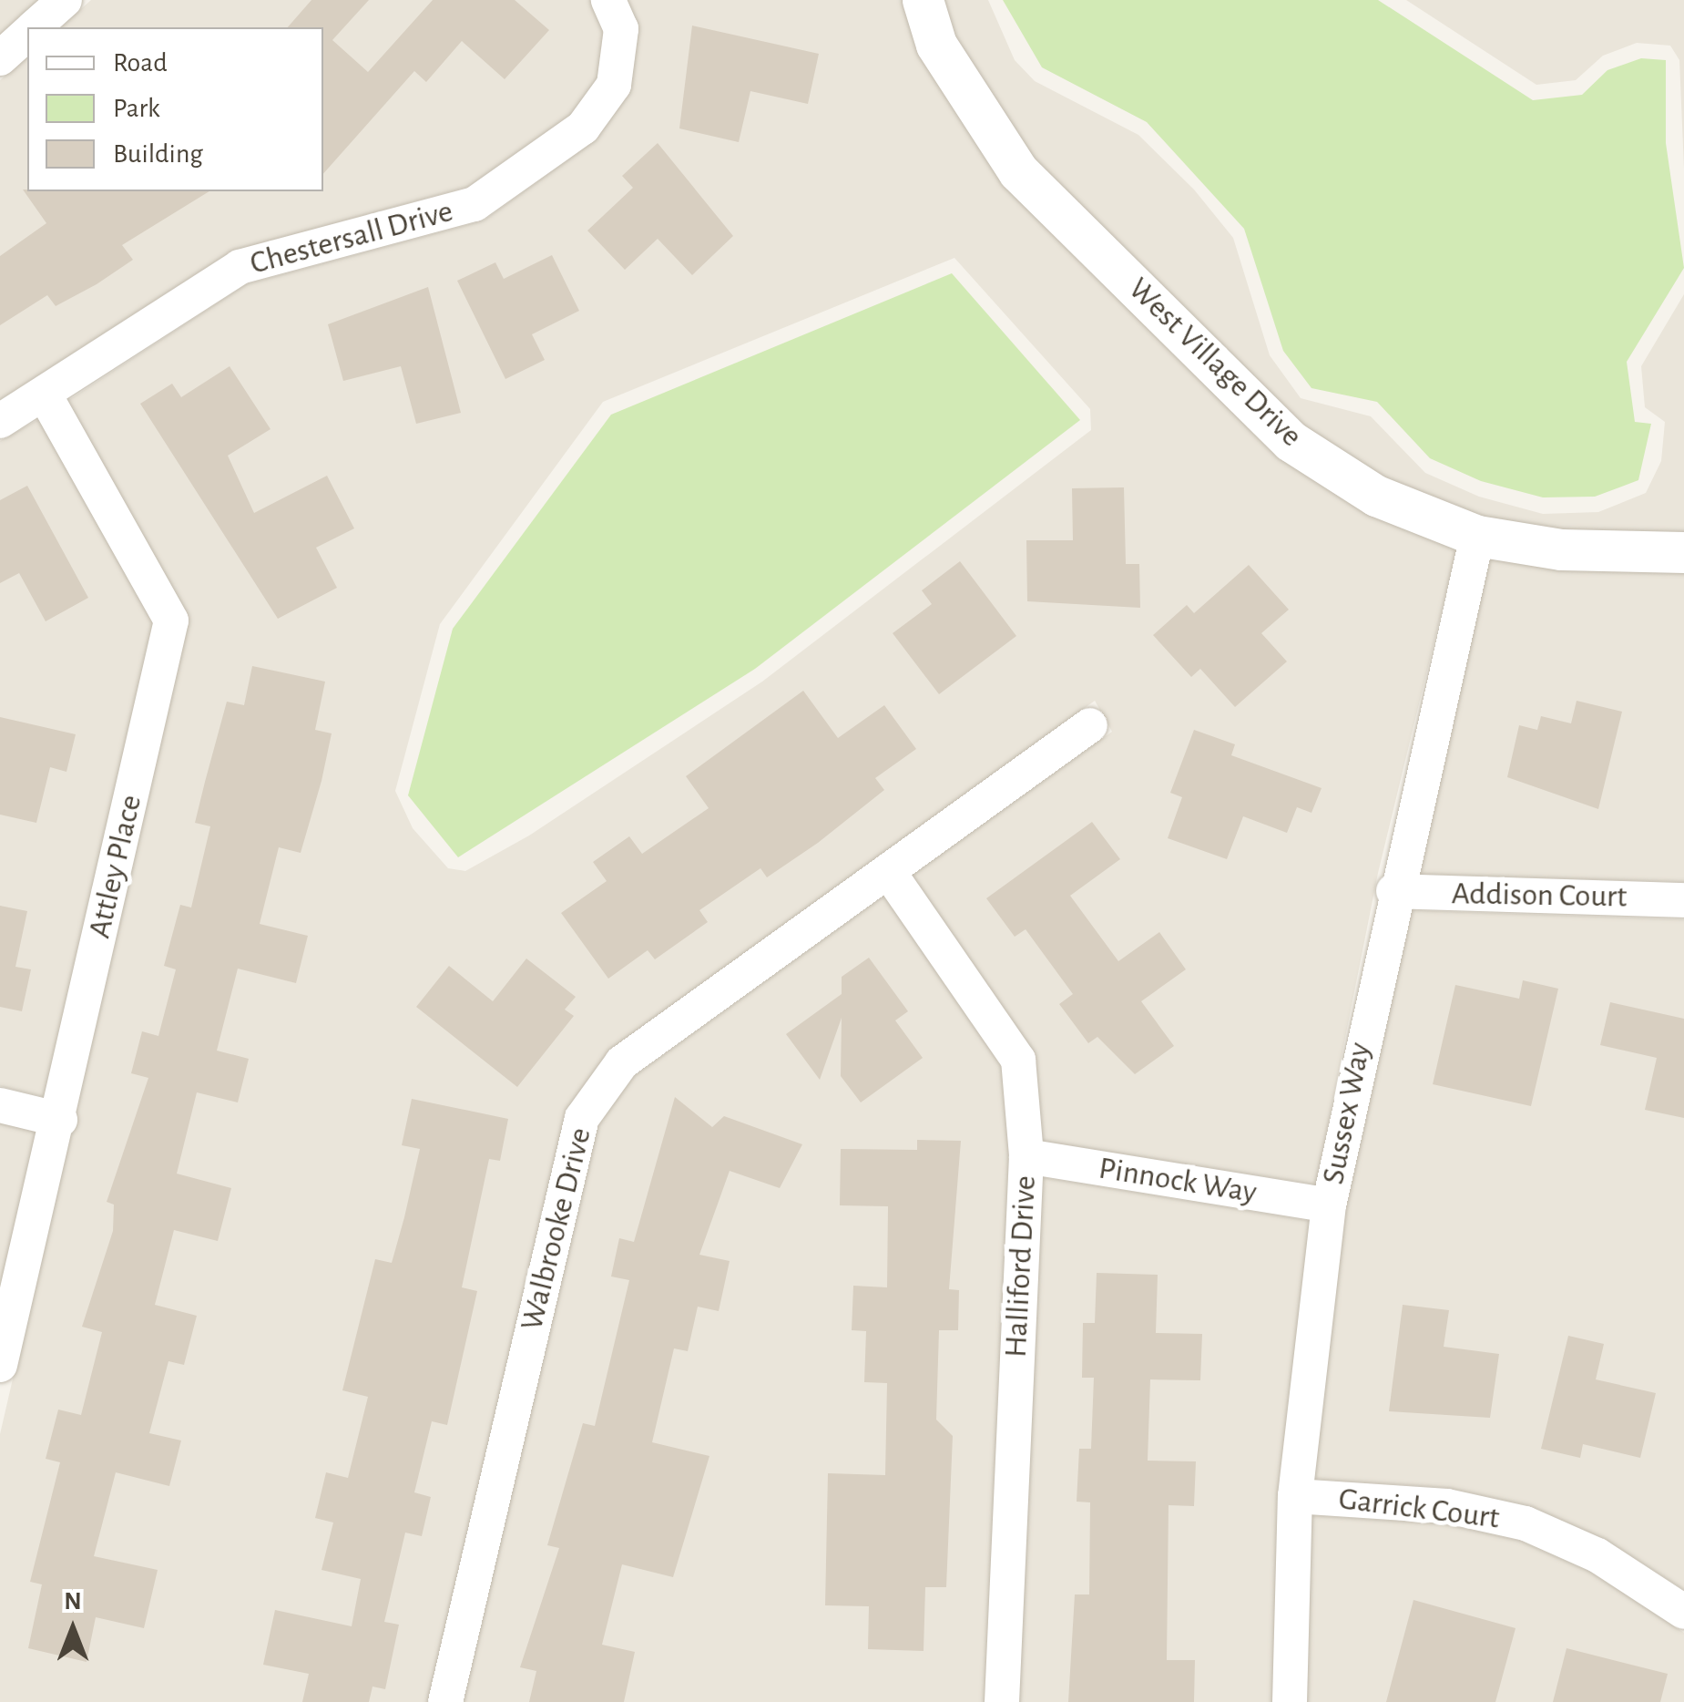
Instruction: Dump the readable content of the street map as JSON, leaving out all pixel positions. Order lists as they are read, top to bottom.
{
  "streets": {
    "street": [
      "Chestersall Drive",
      "West Village Drive",
      "Attley Place",
      "Addison Court",
      "Sussex Way",
      "Pinnock Way",
      "Walbrooke Drive",
      "Halliford Drive",
      "Garrick Court"
    ]
  },
  "crossings": [
    ["Chestersall Drive", "Attley Place"],
    ["West Village Drive", "Sussex Way"],
    ["Addison Court", "Sussex Way"],
    ["Sussex Way", "Pinnock Way"],
    ["Sussex Way", "Garrick Court"],
    ["Pinnock Way", "Halliford Drive"],
    ["Walbrooke Drive", "Halliford Drive"]
  ],
  "legend": ["Road", "Park", "Building"],
  "north": "top"
}
